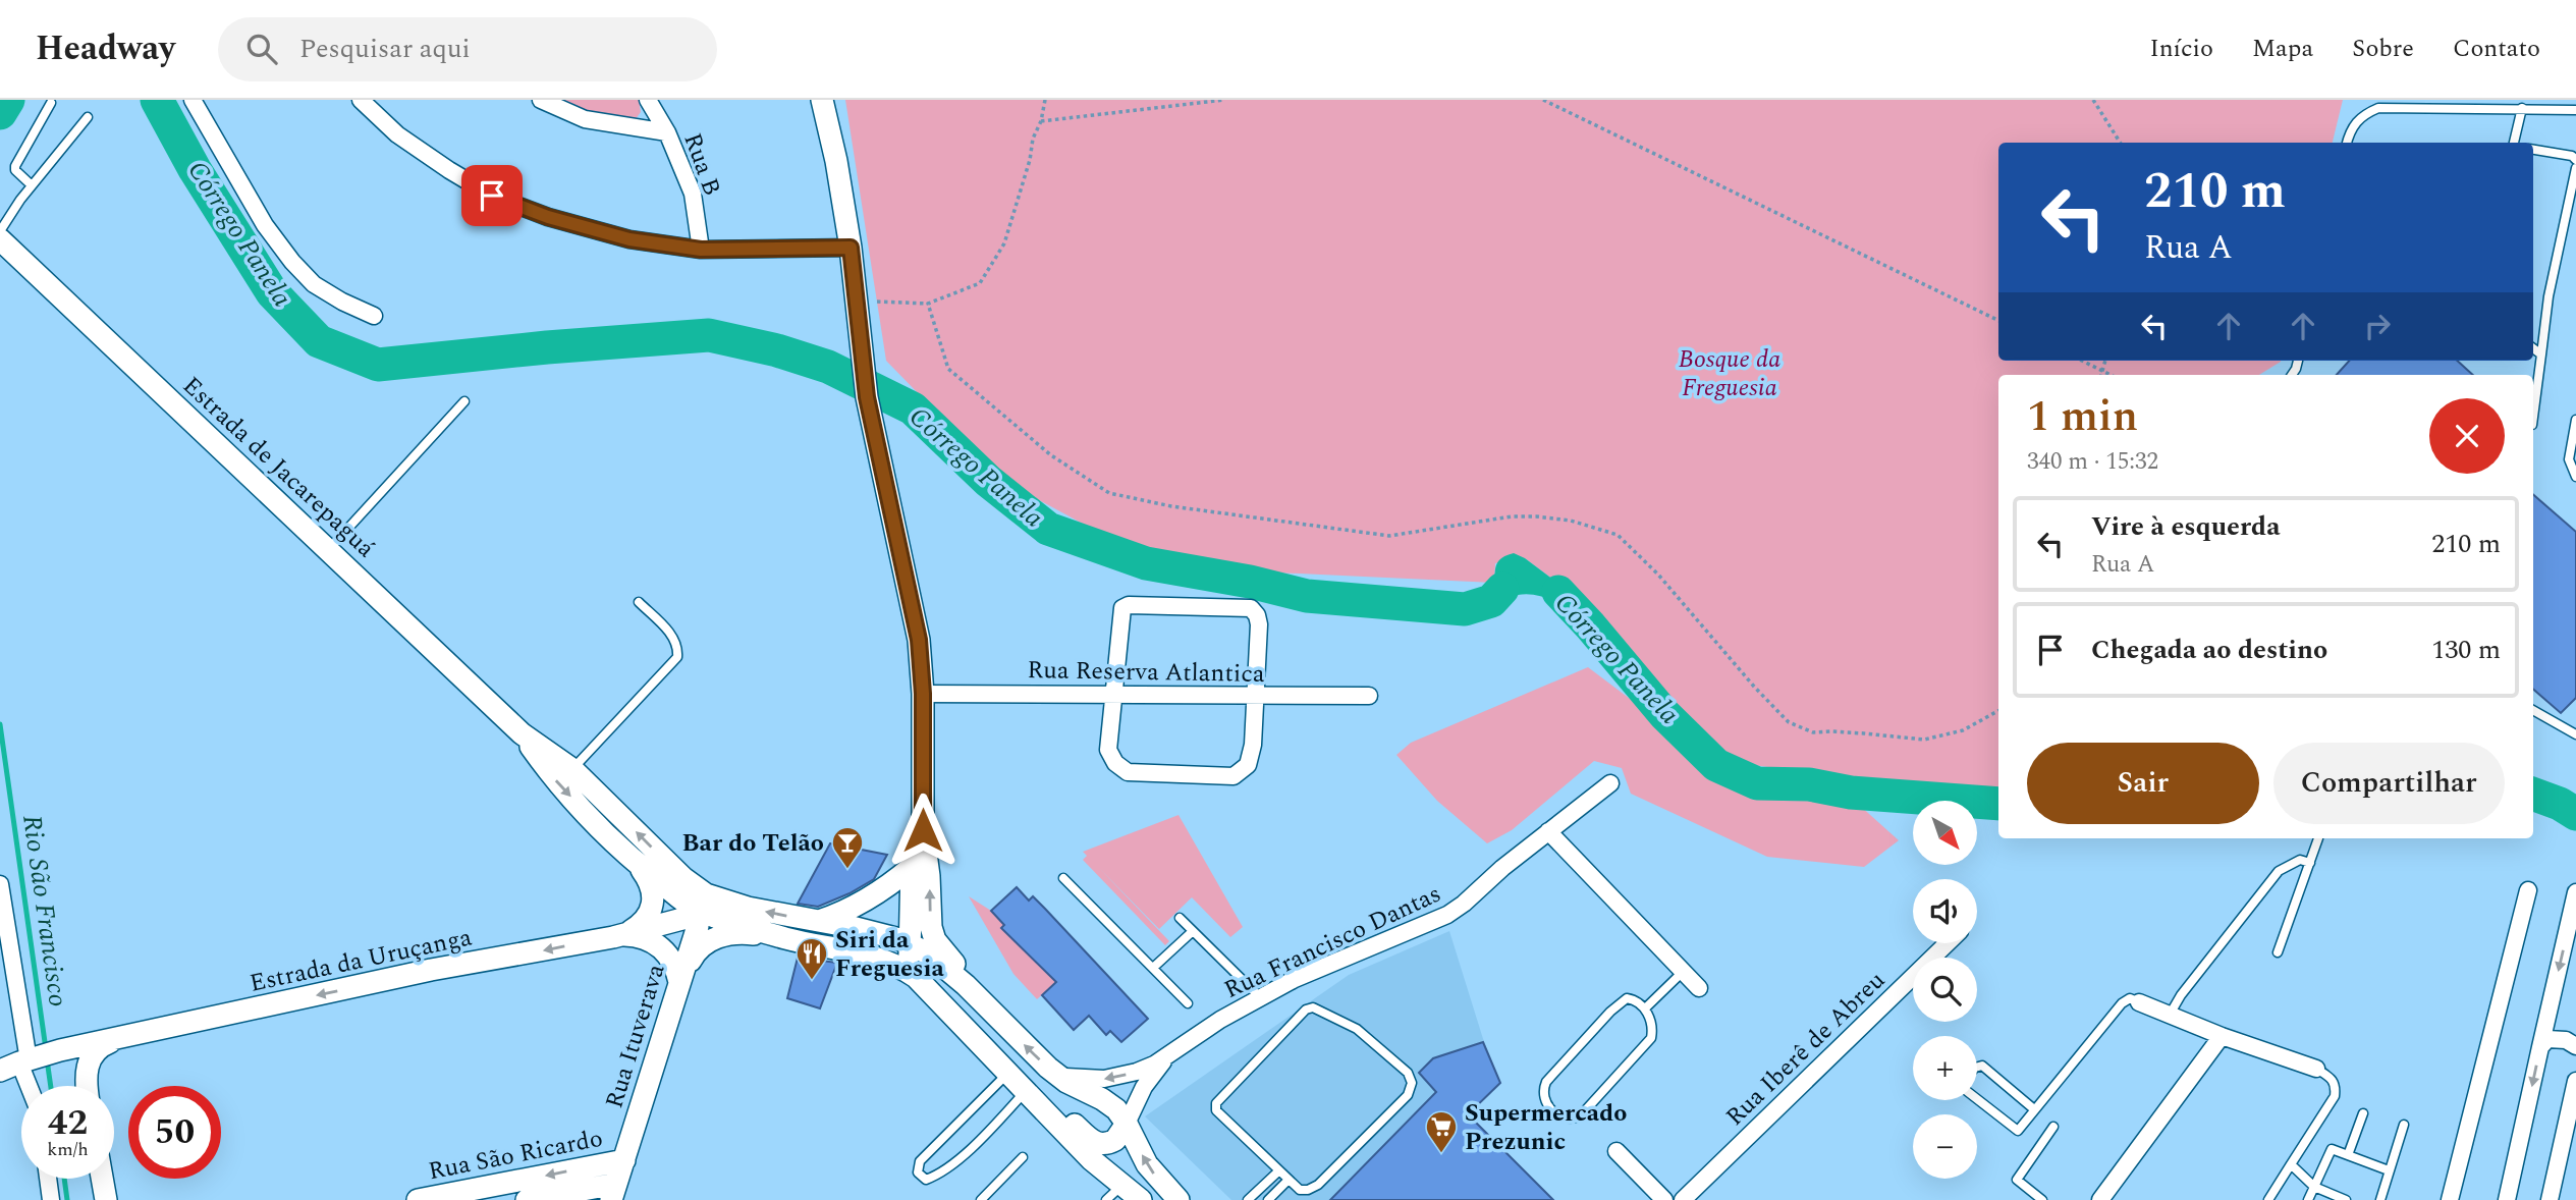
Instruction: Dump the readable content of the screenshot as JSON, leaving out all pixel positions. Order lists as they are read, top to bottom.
{
  "streets": {
    "main road": [
      "Estrada de Jacarepaguá",
      "Estrada da Uruçanga",
      "Rua Ituverava",
      "Rua São Ricardo"
    ],
    "street": [
      "Rua B",
      "Rua Reserva Atlantica",
      "Rua Francisco Dantas",
      "Rua Iberê de Abreu"
    ]
  },
  "crossings": [
    ["Estrada de Jacarepaguá", "Rua Francisco Dantas"],
    ["Estrada de Jacarepaguá", "Estrada da Uruçanga"],
    ["Estrada de Jacarepaguá", "Rua Ituverava"],
    ["Estrada da Uruçanga", "Rua Ituverava"],
    ["Rua Ituverava", "Rua São Ricardo"]
  ],
  "one_way": ["Estrada da Uruçanga"],
  "water": ["Córrego Panela", "Rio São Francisco"],
  "parks": ["Bosque da Freguesia"],
  "places": {
    "bar": ["Bar do Telão"],
    "restaurant": ["Siri da Freguesia"],
    "supermarket": ["Supermercado Prezunic"]
  },
  "north": "bottom right",
  "page": {
    "header": "Headway",
    "search": "Pesquisar aqui",
    "nav": [
      "Início",
      "Mapa",
      "Sobre",
      "Contato"
    ],
    "turn": ["210 m", "Rua A"],
    "heading": ["1 min", "340 m · 15:32"],
    "list": [
      {
        "name": "Vire à esquerda",
        "note": "Rua A",
        "value": "210 m"
      },
      {
        "name": "Chegada ao destino",
        "value": "130 m"
      }
    ],
    "buttons": ["Sair", "Compartilhar"],
    "map_buttons": ["+", "−"],
    "speed": "42 km/h",
    "limit": "50"
  }
}
